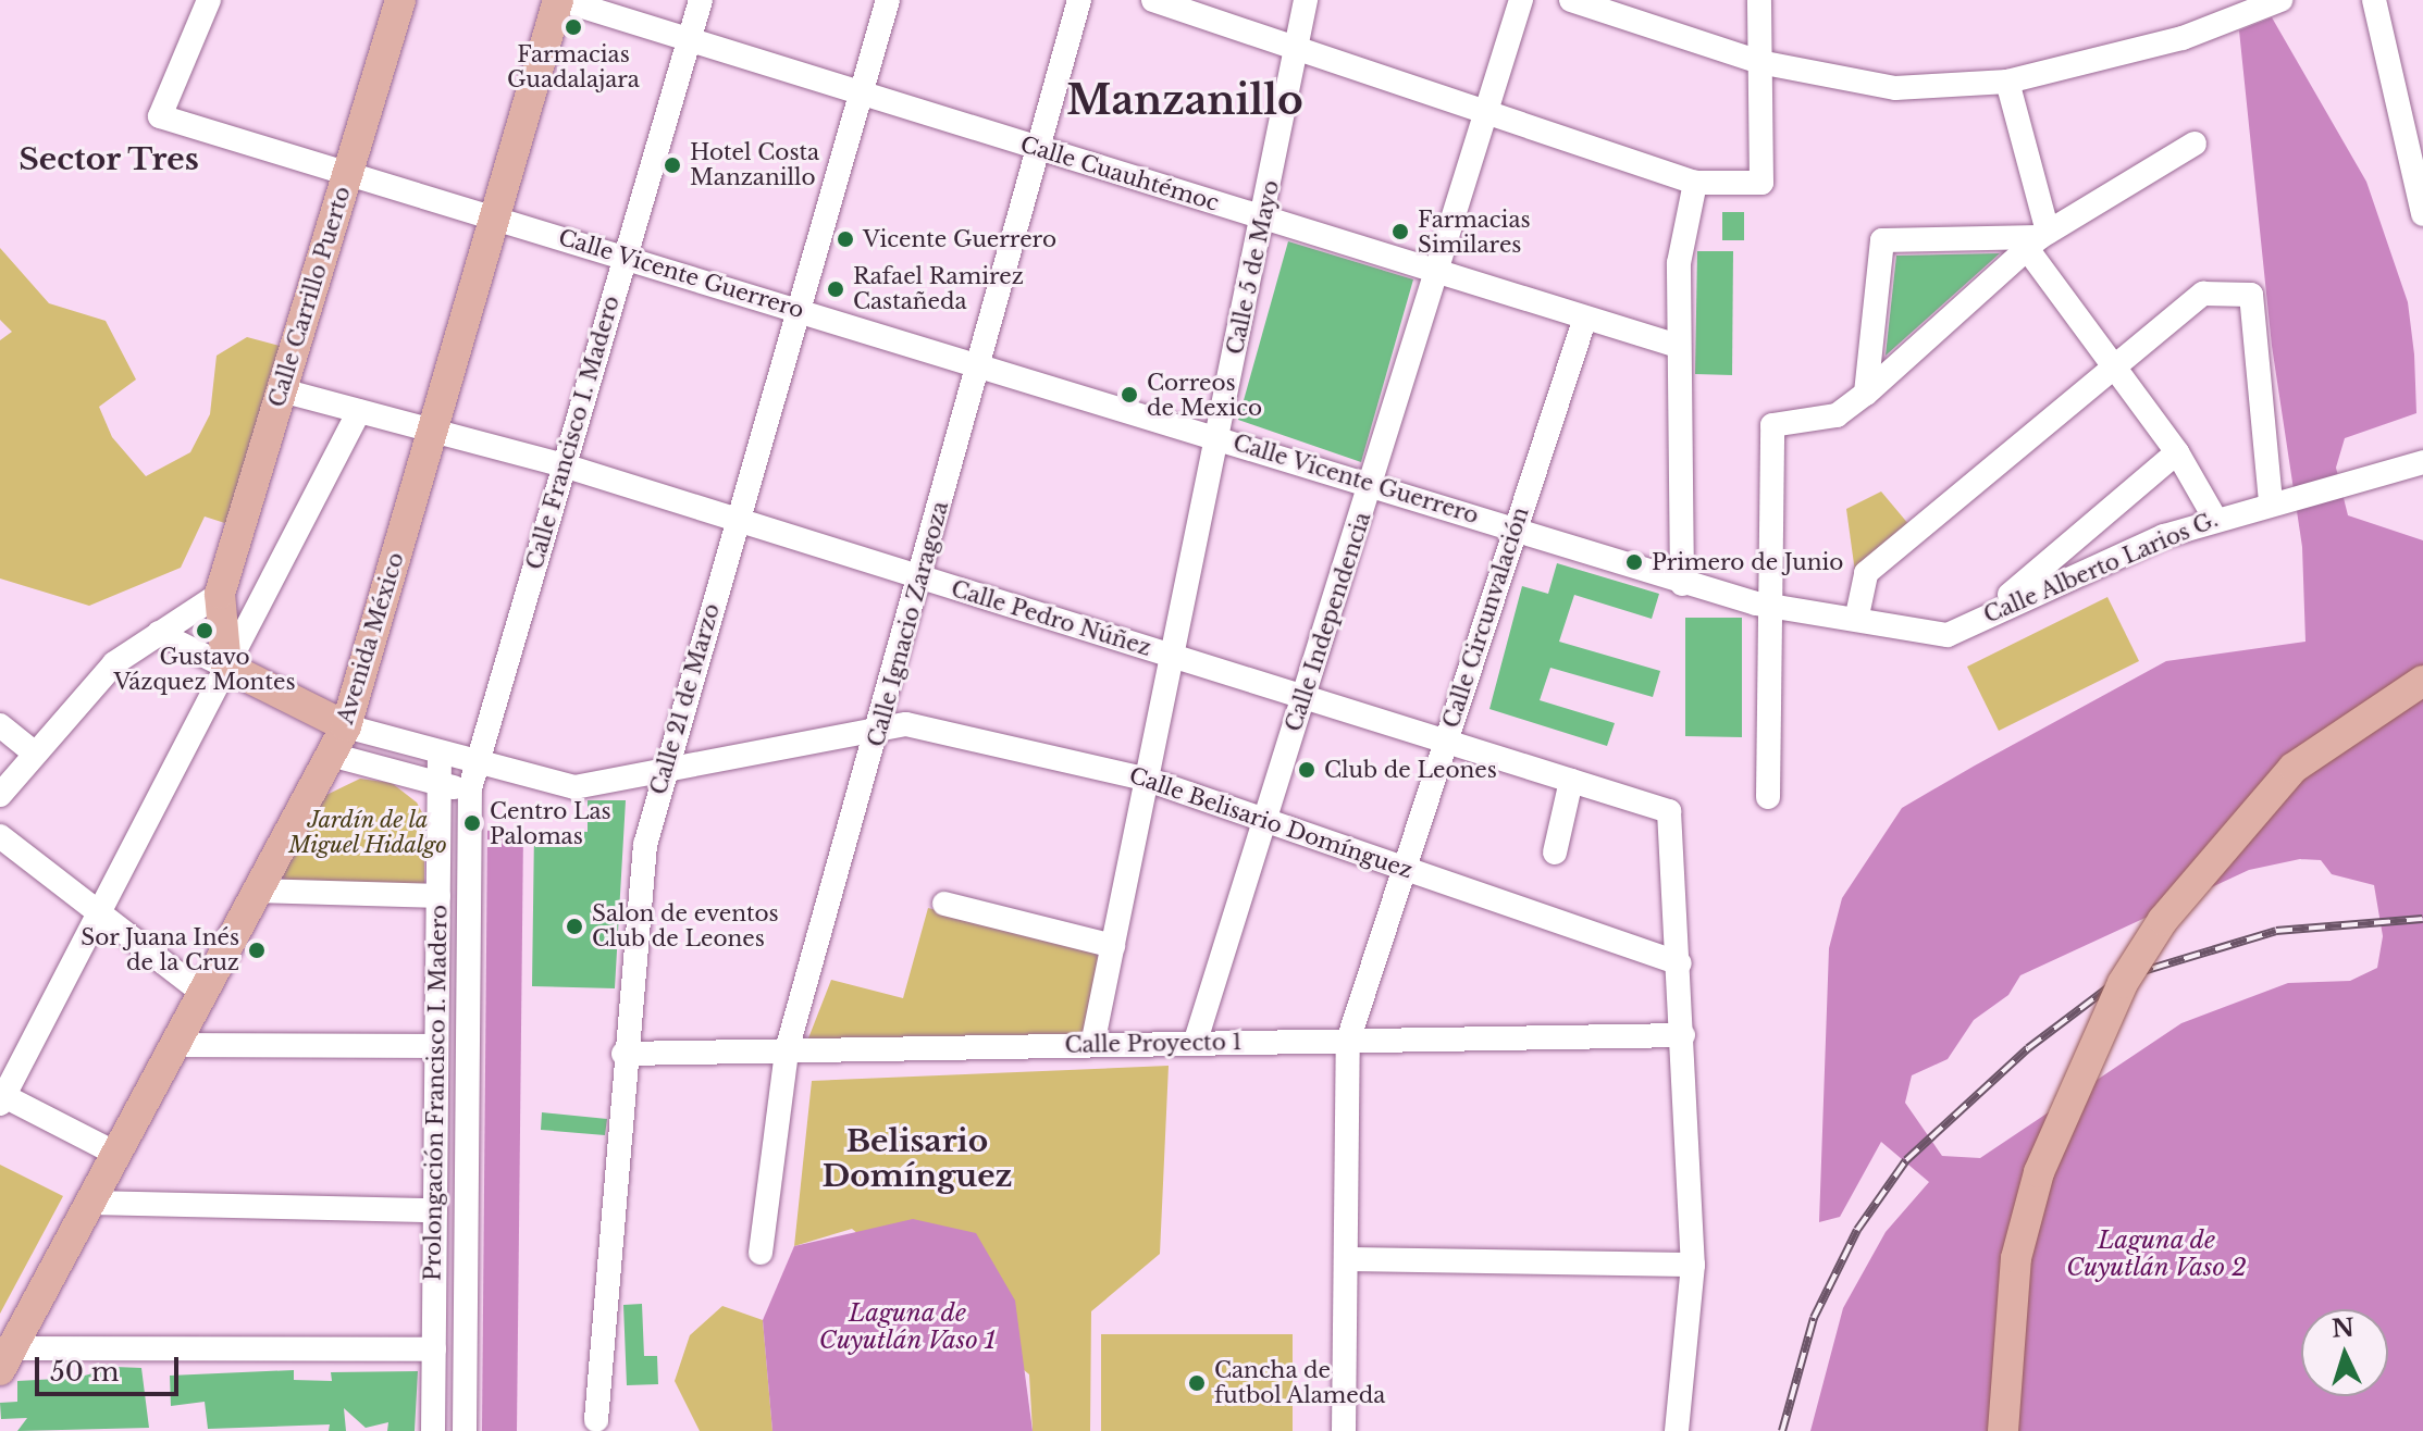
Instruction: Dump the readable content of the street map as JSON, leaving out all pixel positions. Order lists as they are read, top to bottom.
{
  "streets": {
    "main road": ["Calle Carrillo Puerto", "Avenida México"],
    "street": [
      "Calle Cuauhtémoc",
      "Calle 5 de Mayo",
      "Calle Vicente Guerrero",
      "Calle Francisco I. Madero",
      "Calle Alberto Larios G.",
      "Calle Circunvalación",
      "Calle Pedro Núñez",
      "Calle Independencia",
      "Calle Ignacio Zaragoza",
      "Calle 21 de Marzo",
      "Calle Belisario Domínguez",
      "Calle Proyecto 1",
      "Prolongación Francisco I. Madero"
    ]
  },
  "crossings": [
    ["Calle Cuauhtémoc", "Calle 5 de Mayo"],
    ["Calle Cuauhtémoc", "Calle Francisco I. Madero"],
    ["Calle Cuauhtémoc", "Calle Circunvalación"],
    ["Calle Cuauhtémoc", "Calle Independencia"],
    ["Calle Cuauhtémoc", "Calle Ignacio Zaragoza"],
    ["Calle Cuauhtémoc", "Avenida México"],
    ["Calle Cuauhtémoc", "Calle 21 de Marzo"],
    ["Calle 5 de Mayo", "Calle Vicente Guerrero"],
    ["Calle 5 de Mayo", "Calle Pedro Núñez"],
    ["Calle 5 de Mayo", "Calle Belisario Domínguez"],
    ["Calle 5 de Mayo", "Calle Proyecto 1"],
    ["Calle Vicente Guerrero", "Calle Carrillo Puerto"],
    ["Calle Vicente Guerrero", "Calle Francisco I. Madero"],
    ["Calle Vicente Guerrero", "Calle Alberto Larios G."],
    ["Calle Vicente Guerrero", "Calle Circunvalación"],
    ["Calle Vicente Guerrero", "Calle Independencia"],
    ["Calle Vicente Guerrero", "Calle Ignacio Zaragoza"],
    ["Calle Vicente Guerrero", "Avenida México"],
    ["Calle Vicente Guerrero", "Calle 21 de Marzo"],
    ["Calle Carrillo Puerto", "Calle Pedro Núñez"],
    ["Calle Francisco I. Madero", "Calle Pedro Núñez"],
    ["Calle Francisco I. Madero", "Calle Belisario Domínguez"],
    ["Calle Francisco I. Madero", "Prolongación Francisco I. Madero"],
    ["Calle Circunvalación", "Calle Pedro Núñez"],
    ["Calle Circunvalación", "Calle Belisario Domínguez"],
    ["Calle Circunvalación", "Calle Proyecto 1"],
    ["Calle Pedro Núñez", "Calle Independencia"],
    ["Calle Pedro Núñez", "Calle Ignacio Zaragoza"],
    ["Calle Pedro Núñez", "Avenida México"],
    ["Calle Pedro Núñez", "Calle 21 de Marzo"],
    ["Calle Pedro Núñez", "Calle Belisario Domínguez"],
    ["Calle Independencia", "Calle Belisario Domínguez"],
    ["Calle Independencia", "Calle Proyecto 1"],
    ["Calle Ignacio Zaragoza", "Calle Belisario Domínguez"],
    ["Calle Ignacio Zaragoza", "Calle Proyecto 1"],
    ["Avenida México", "Calle Belisario Domínguez"],
    ["Calle 21 de Marzo", "Calle Belisario Domínguez"],
    ["Calle 21 de Marzo", "Calle Proyecto 1"],
    ["Calle Belisario Domínguez", "Prolongación Francisco I. Madero"]
  ],
  "districts": ["Manzanillo", "Sector Tres", "Belisario Domínguez"],
  "water": ["Laguna de Cuyutlán Vaso 2", "Laguna de Cuyutlán Vaso 1"],
  "parks": ["Jardín de la Miguel Hidalgo"],
  "places": [
    "Farmacias Guadalajara",
    "Hotel Costa Manzanillo",
    "Farmacias Similares",
    "Vicente Guerrero",
    "Rafael Ramirez Castañeda",
    "Correos de Mexico",
    "Primero de Junio",
    "Gustavo Vázquez Montes",
    "Club de Leones",
    "Centro Las Palomas",
    "Salon de eventos Club de Leones",
    "Sor Juana Inés de la Cruz",
    "Cancha de futbol Alameda"
  ],
  "scale_bar": "50 m",
  "north": "top"
}
